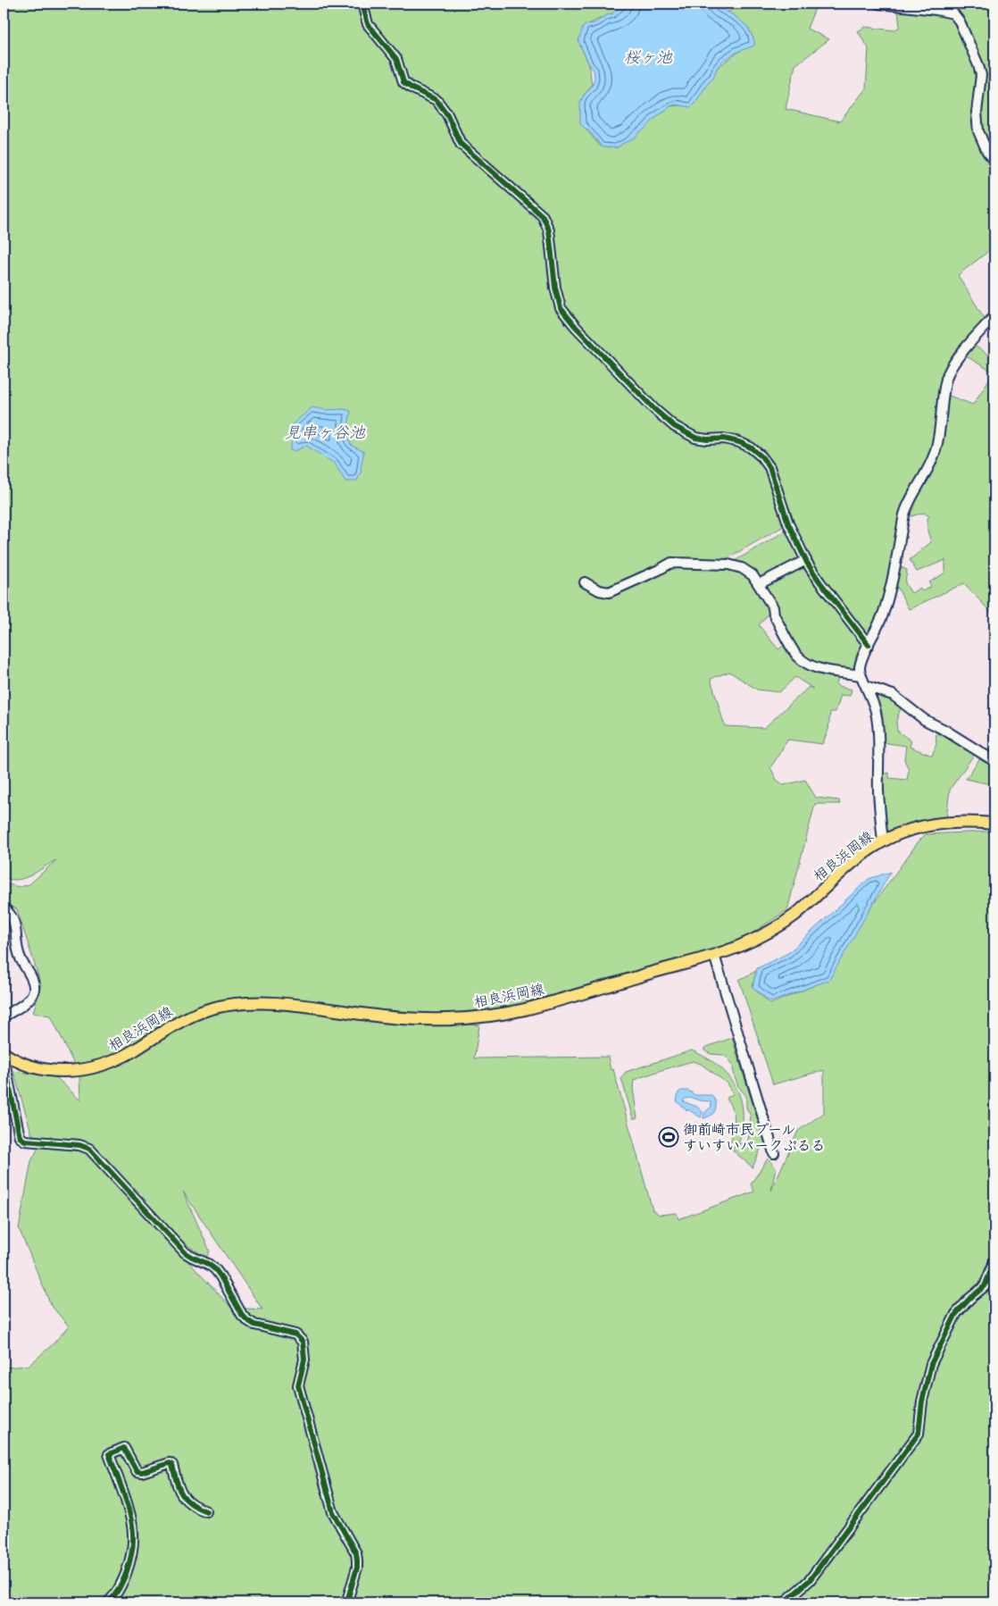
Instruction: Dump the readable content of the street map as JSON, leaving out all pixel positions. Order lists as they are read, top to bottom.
{
  "streets": {
    "main road": ["相良浜岡線"]
  },
  "water": ["桜ヶ池", "見串ヶ谷池"],
  "places": {
    "sports": ["御前崎市民プール すいすいパークぷるる"]
  }
}
